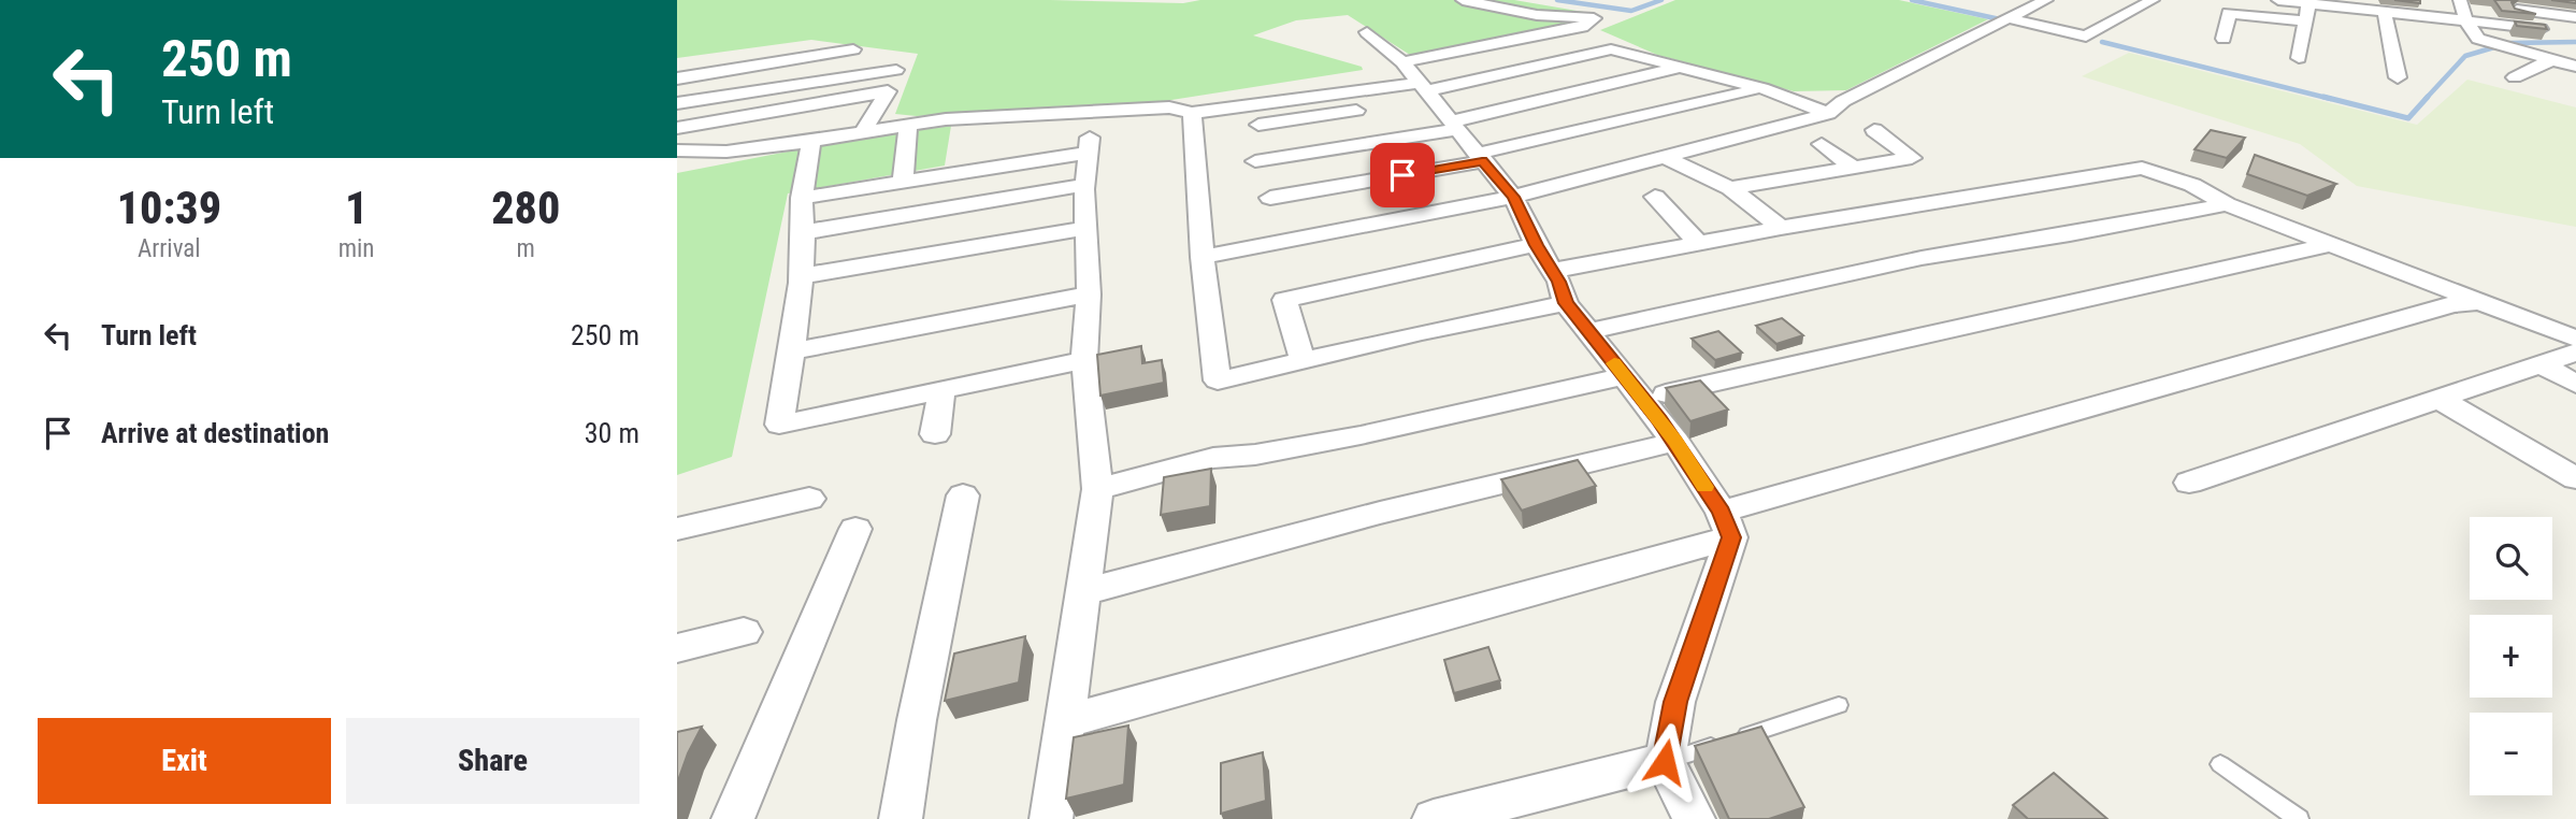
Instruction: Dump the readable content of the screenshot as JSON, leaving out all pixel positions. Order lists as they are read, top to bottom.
{
  "page": {
    "turn": ["250 m", "Turn left"],
    "eta": [
      "10:39",
      "Arrival",
      "1",
      "min",
      "280",
      "m"
    ],
    "list": [
      {
        "name": "Turn left",
        "value": "250 m"
      },
      {
        "name": "Arrive at destination",
        "value": "30 m"
      }
    ],
    "map_buttons": ["+", "−"],
    "buttons": ["Exit", "Share"]
  }
}
